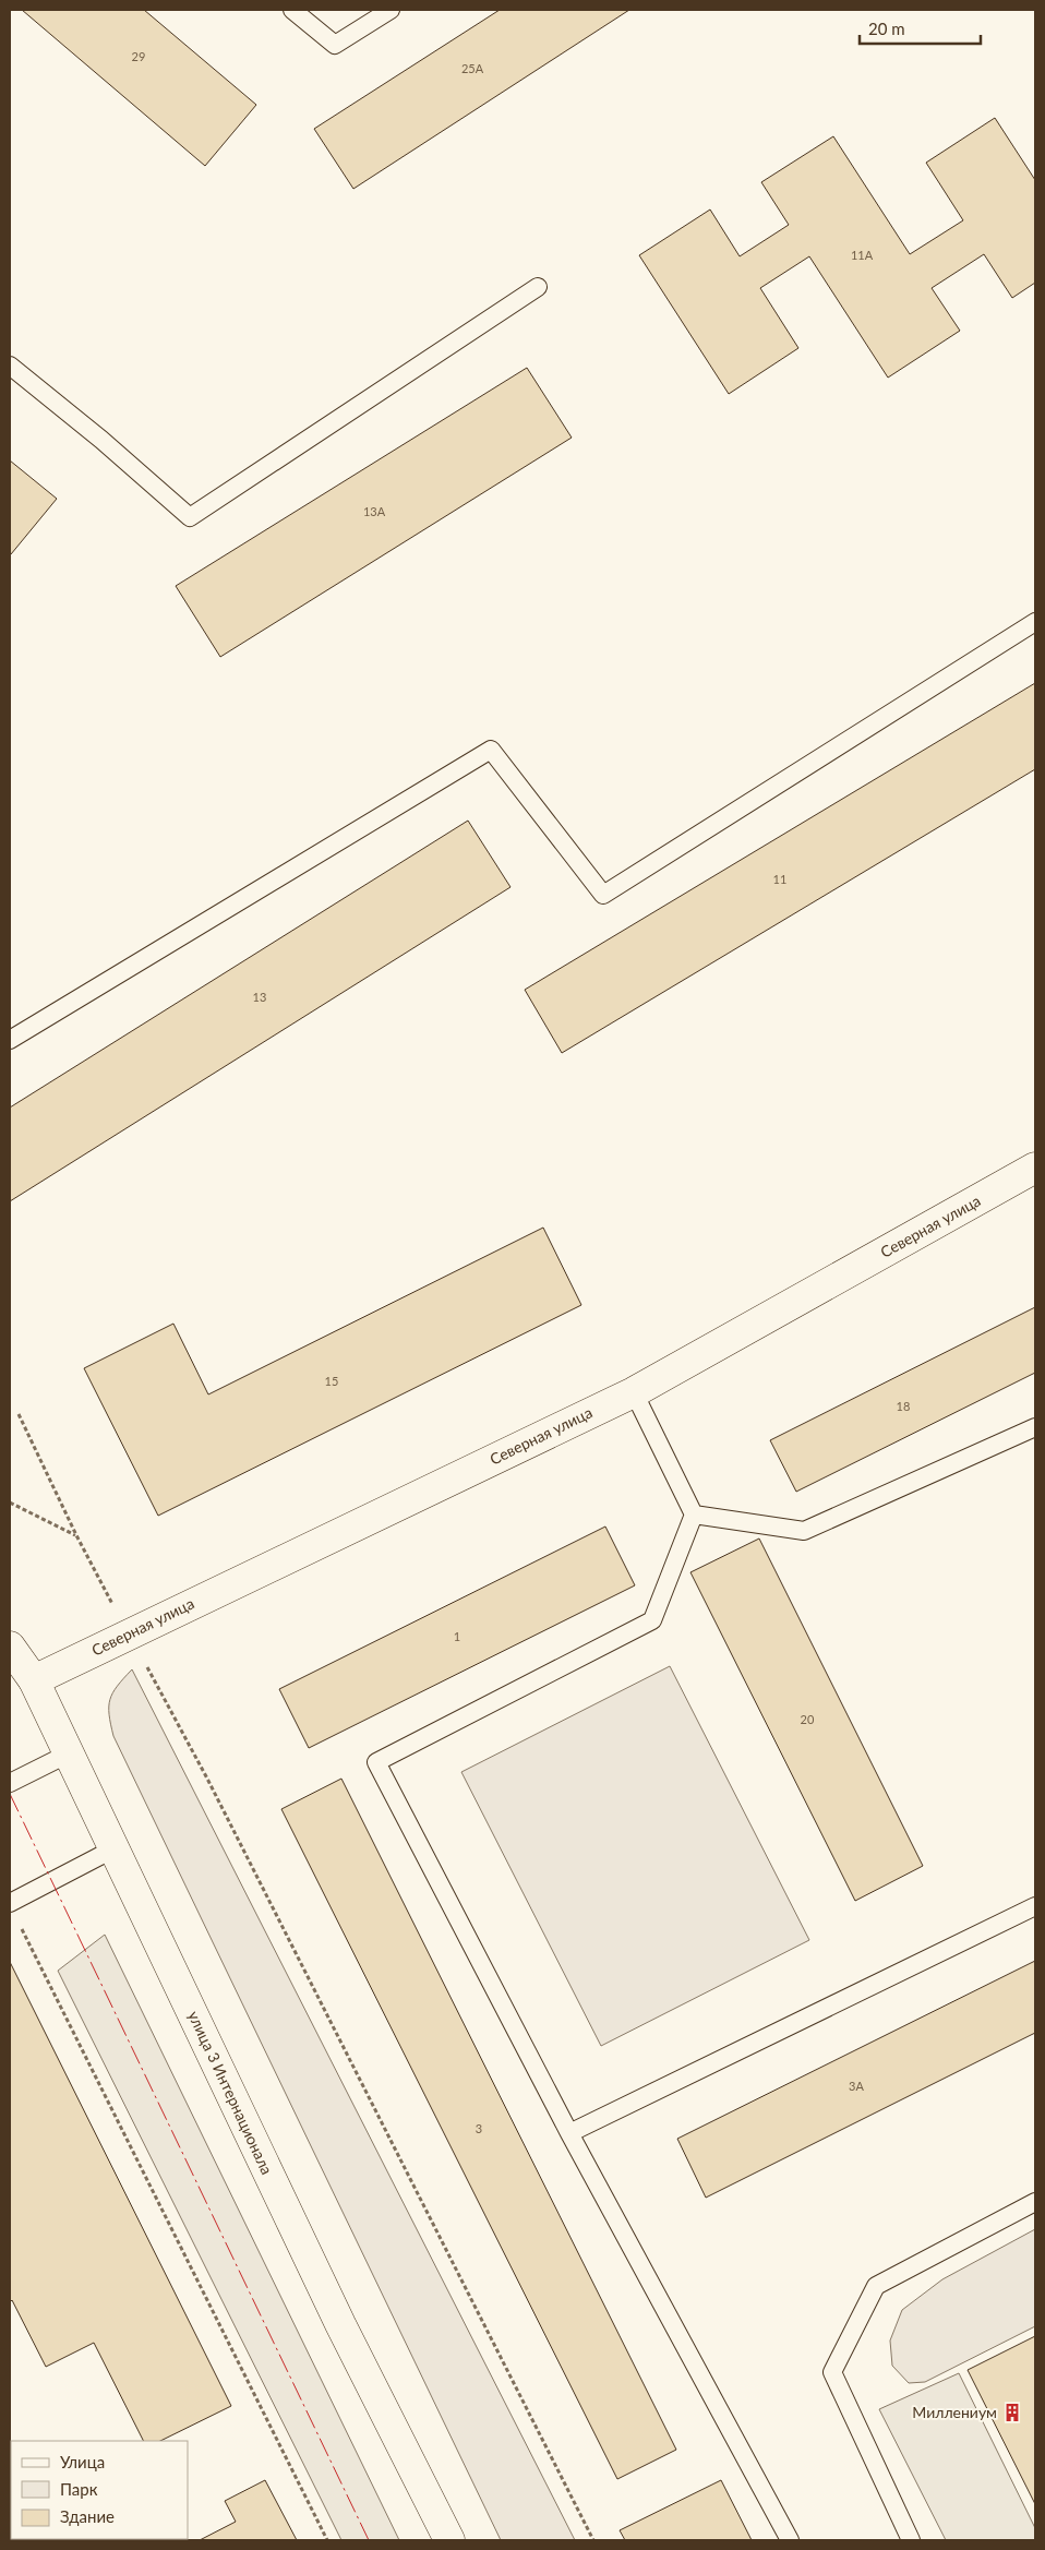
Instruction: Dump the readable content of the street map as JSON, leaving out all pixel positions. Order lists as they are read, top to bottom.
{
  "streets": {
    "street": ["Северная улица", "улица 3 Интернационала"]
  },
  "crossings": [
    ["Северная улица", "улица 3 Интернационала"]
  ],
  "places": {
    "building": ["Миллениум"]
  },
  "house_numbers": [
    "29",
    "25А",
    "11А",
    "13А",
    "11",
    "13",
    "15",
    "18",
    "1",
    "20",
    "3А",
    "3"
  ],
  "legend": ["Улица", "Парк", "Здание"],
  "scale_bar": "20 m"
}
